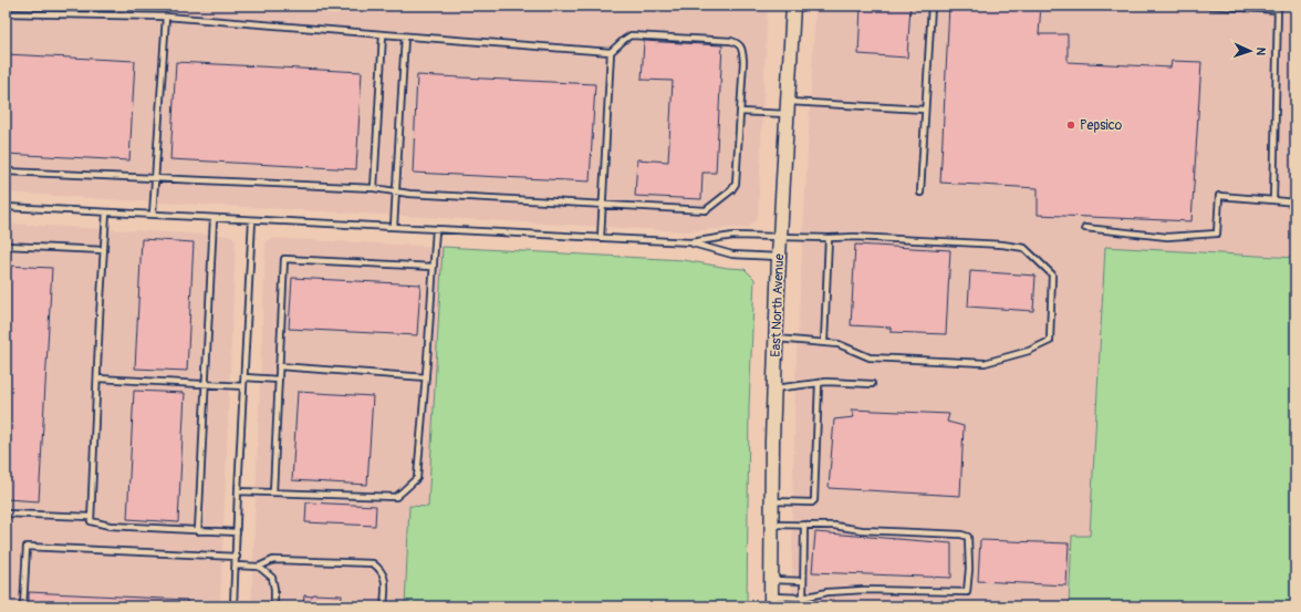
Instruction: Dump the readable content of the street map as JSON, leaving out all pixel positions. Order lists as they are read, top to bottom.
{
  "streets": {
    "street": ["East North Avenue"]
  },
  "places": ["Pepsico"],
  "north": "right"
}
